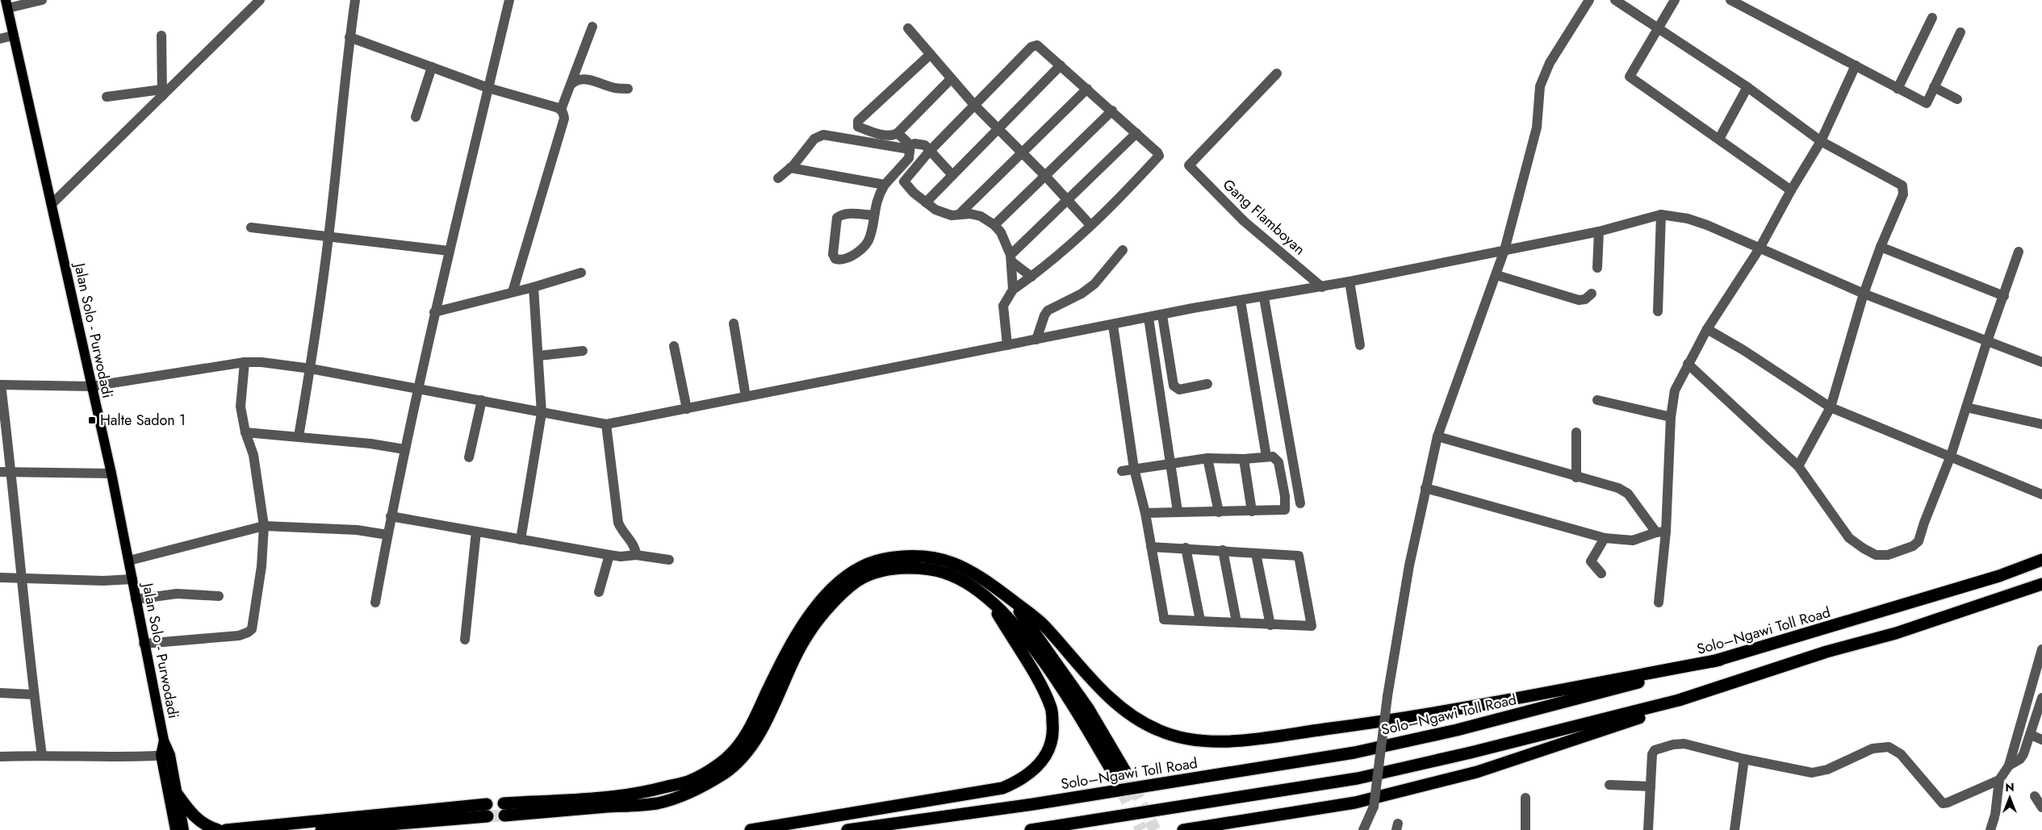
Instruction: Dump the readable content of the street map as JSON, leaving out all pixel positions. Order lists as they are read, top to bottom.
{
  "streets": {
    "highway": ["Solo–Ngawi Toll Road"],
    "main road": ["Jalan Solo - Purwodadi"],
    "street": ["Gang Flamboyan"]
  },
  "places": {
    "transit": ["Halte Sadon 1"]
  },
  "north": "top"
}
